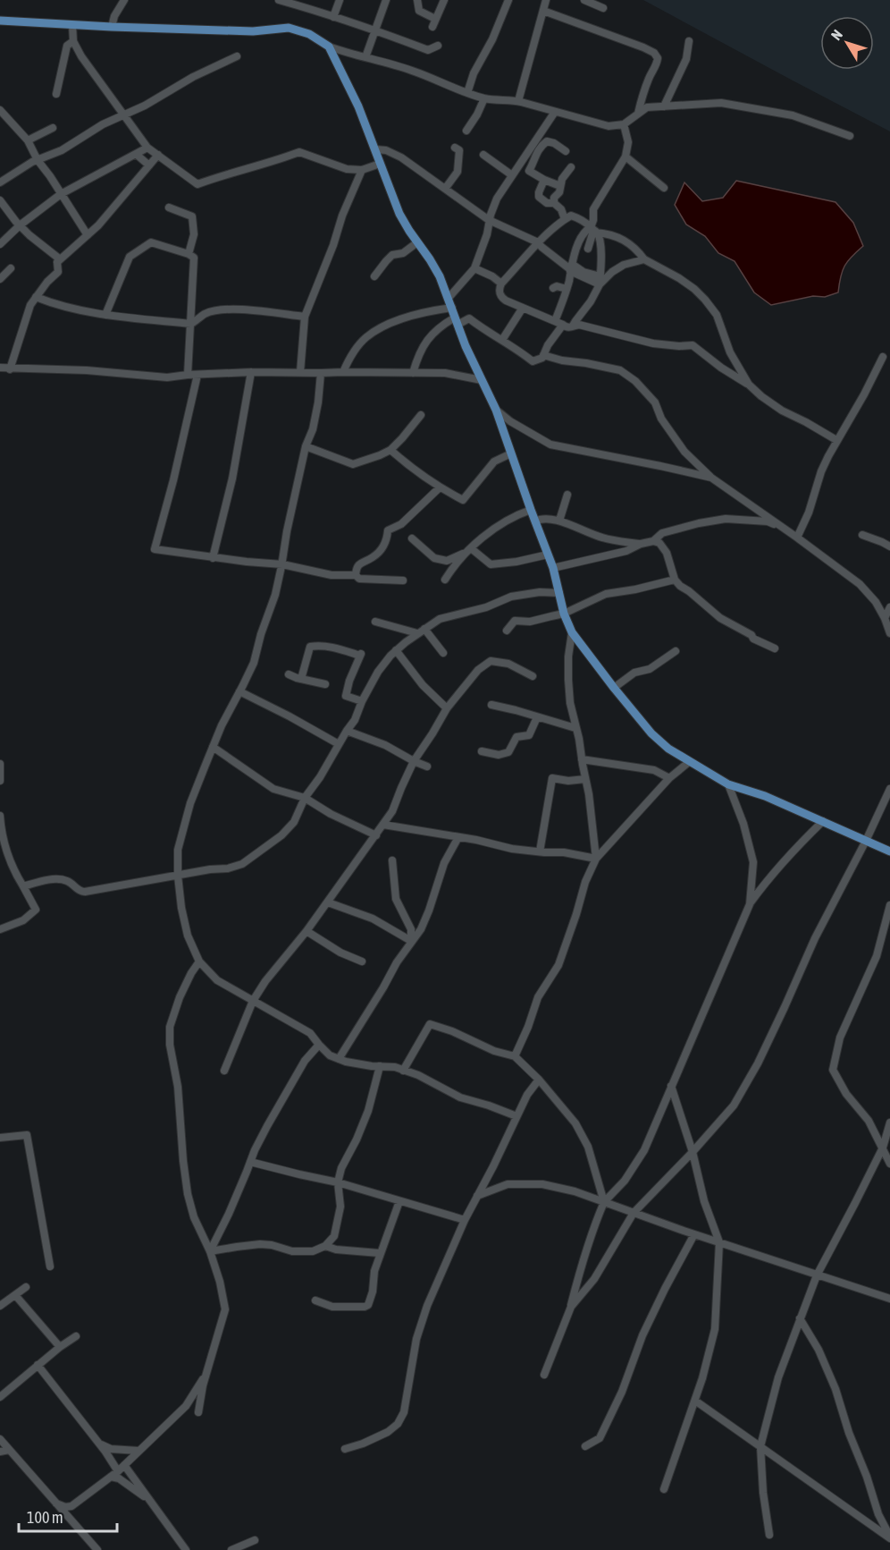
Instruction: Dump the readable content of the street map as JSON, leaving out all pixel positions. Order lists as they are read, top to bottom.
{
  "scale_bar": "100 m",
  "north": "top left"
}
